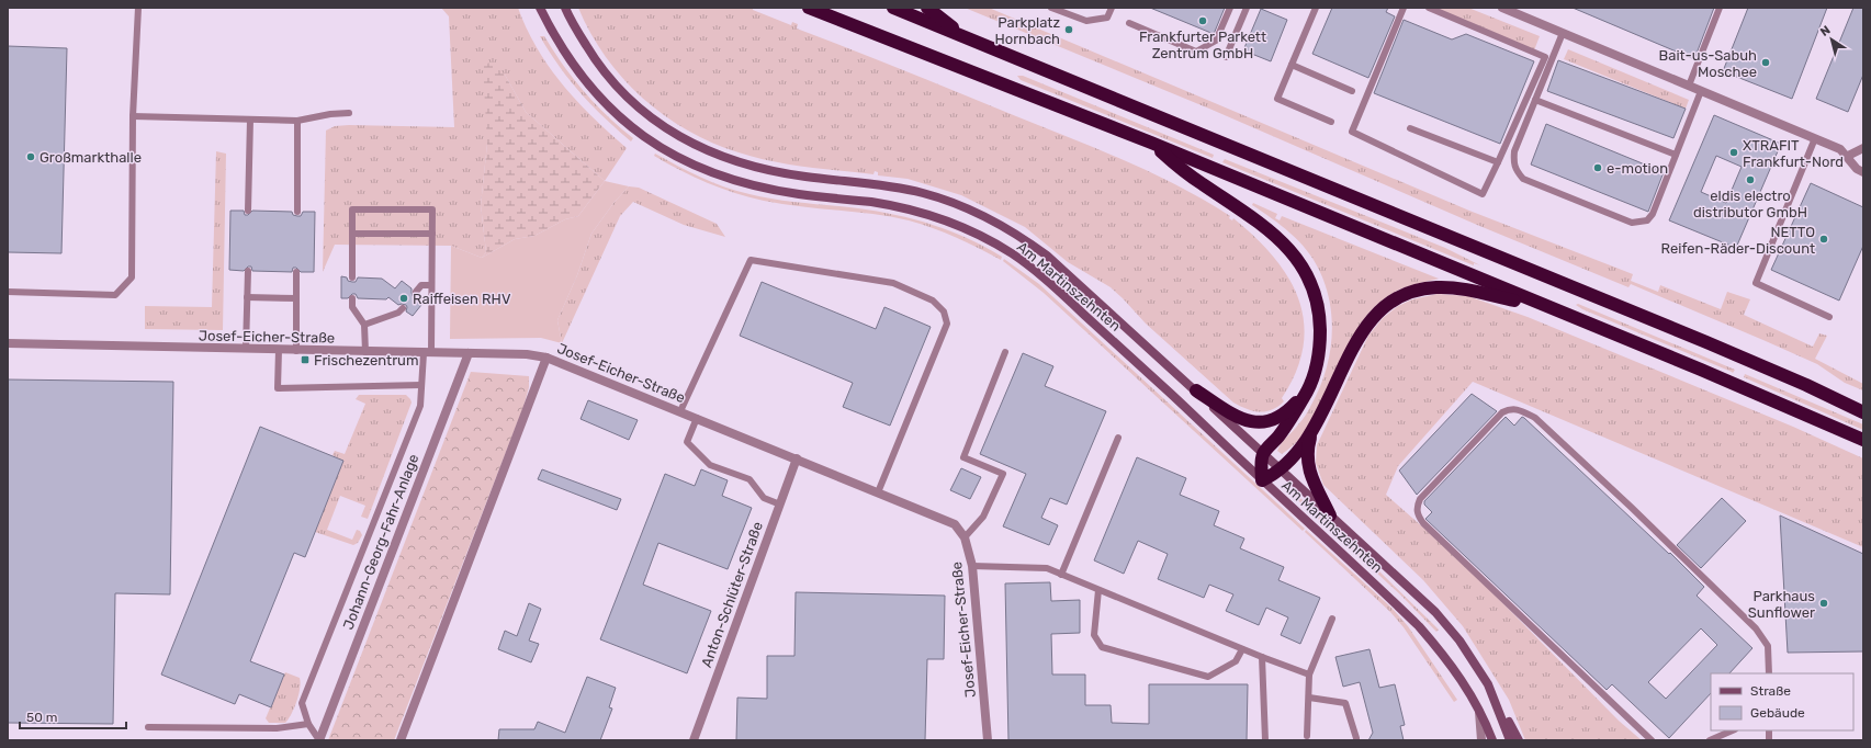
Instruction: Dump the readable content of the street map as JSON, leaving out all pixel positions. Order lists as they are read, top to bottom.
{
  "streets": {
    "main road": ["Am Martinszehnten"],
    "street": ["Josef-Eicher-Straße", "Johann-Georg-Fahr-Anlage", "Anton-Schlüter-Straße"]
  },
  "crossings": [
    ["Josef-Eicher-Straße", "Johann-Georg-Fahr-Anlage"],
    ["Josef-Eicher-Straße", "Anton-Schlüter-Straße"]
  ],
  "places": {
    "other": [
      "Frankfurter Parkett Zentrum GmbH",
      "Parkplatz Hornbach",
      "Bait-us-Sabuh Moschee",
      "XTRAFIT Frankfurt-Nord",
      "Großmarkthalle",
      "e-motion",
      "eldis electro distributor GmbH",
      "NETTO Reifen-Räder-Discount",
      "Raiffeisen RHV",
      "Parkhaus Sunflower"
    ],
    "transit": ["Frischezentrum"]
  },
  "legend": ["Straße", "Gebäude"],
  "scale_bar": "50 m",
  "north": "top left"
}
